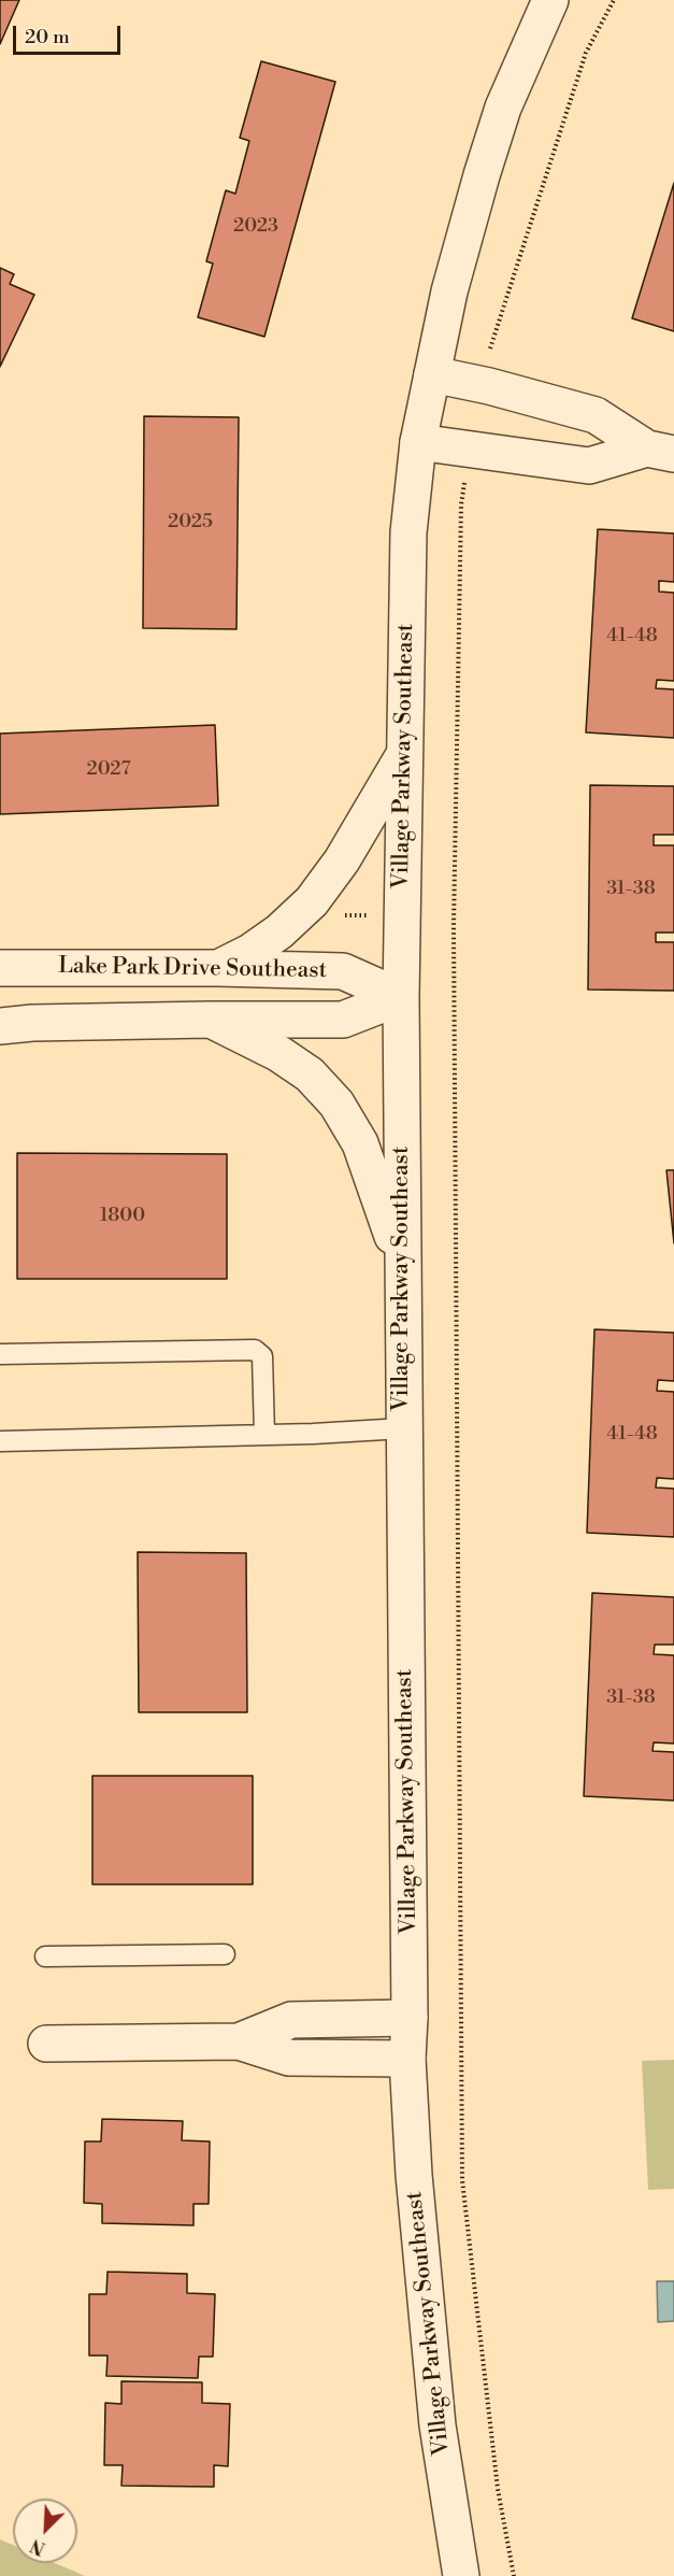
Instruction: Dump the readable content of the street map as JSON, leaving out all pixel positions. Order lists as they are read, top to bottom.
{
  "streets": {
    "street": ["Village Parkway Southeast", "Lake Park Drive Southeast"]
  },
  "crossings": [
    ["Village Parkway Southeast", "Lake Park Drive Southeast"]
  ],
  "house_numbers": [
    "2023",
    "2025",
    "41-48",
    "2027",
    "31-38",
    "1800",
    "41-48",
    "31-38"
  ],
  "scale_bar": "20 m",
  "north": "bottom left"
}
